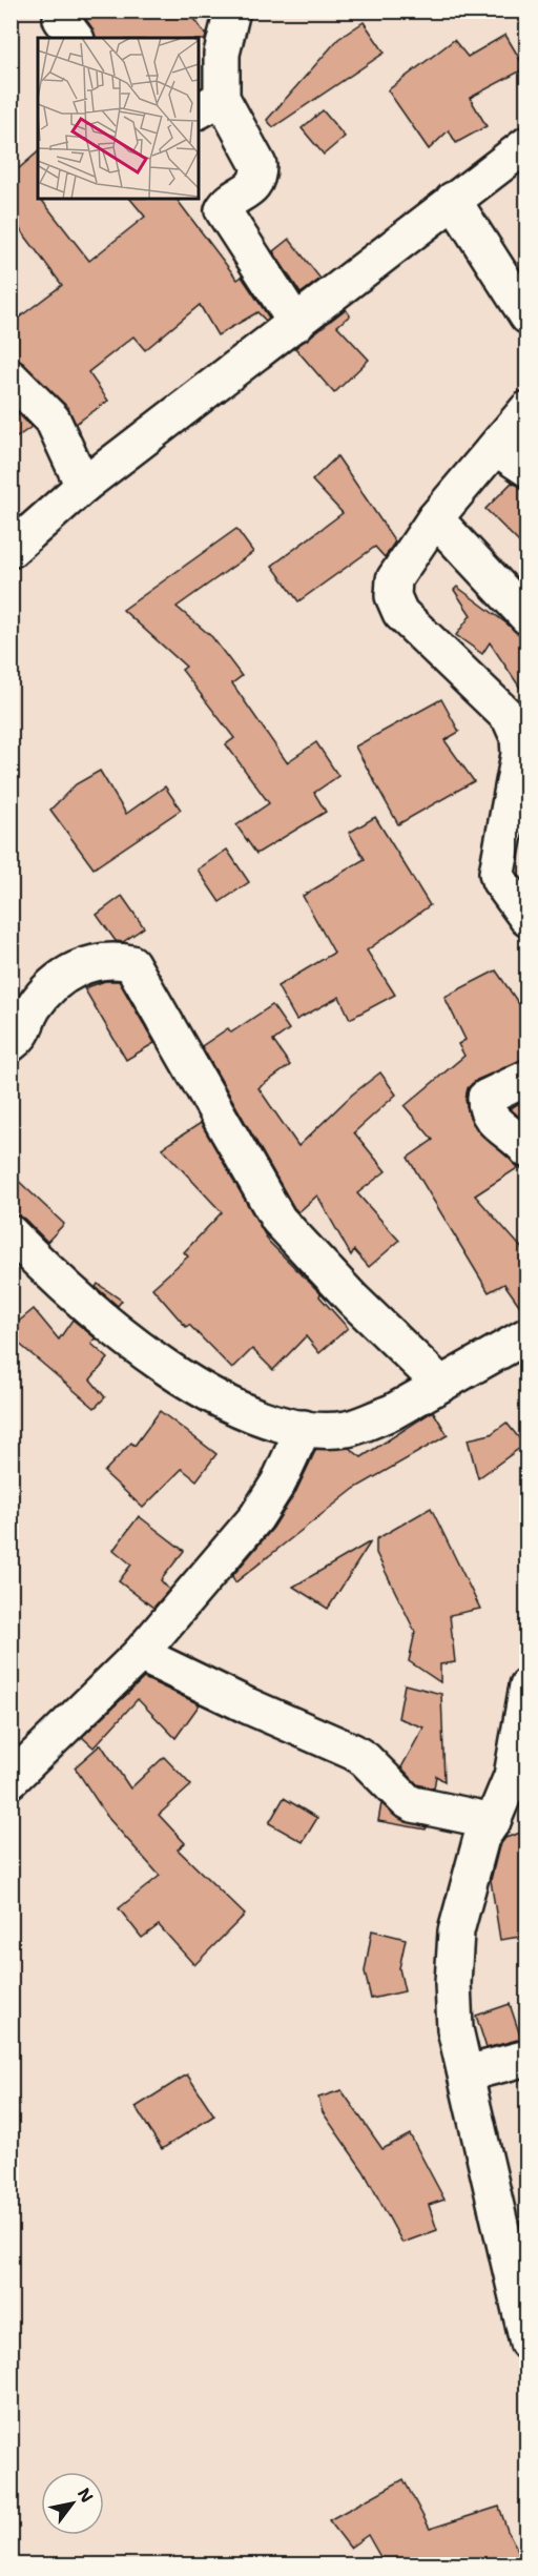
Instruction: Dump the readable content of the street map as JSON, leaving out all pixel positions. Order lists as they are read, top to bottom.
{
  "north": "top right"
}
